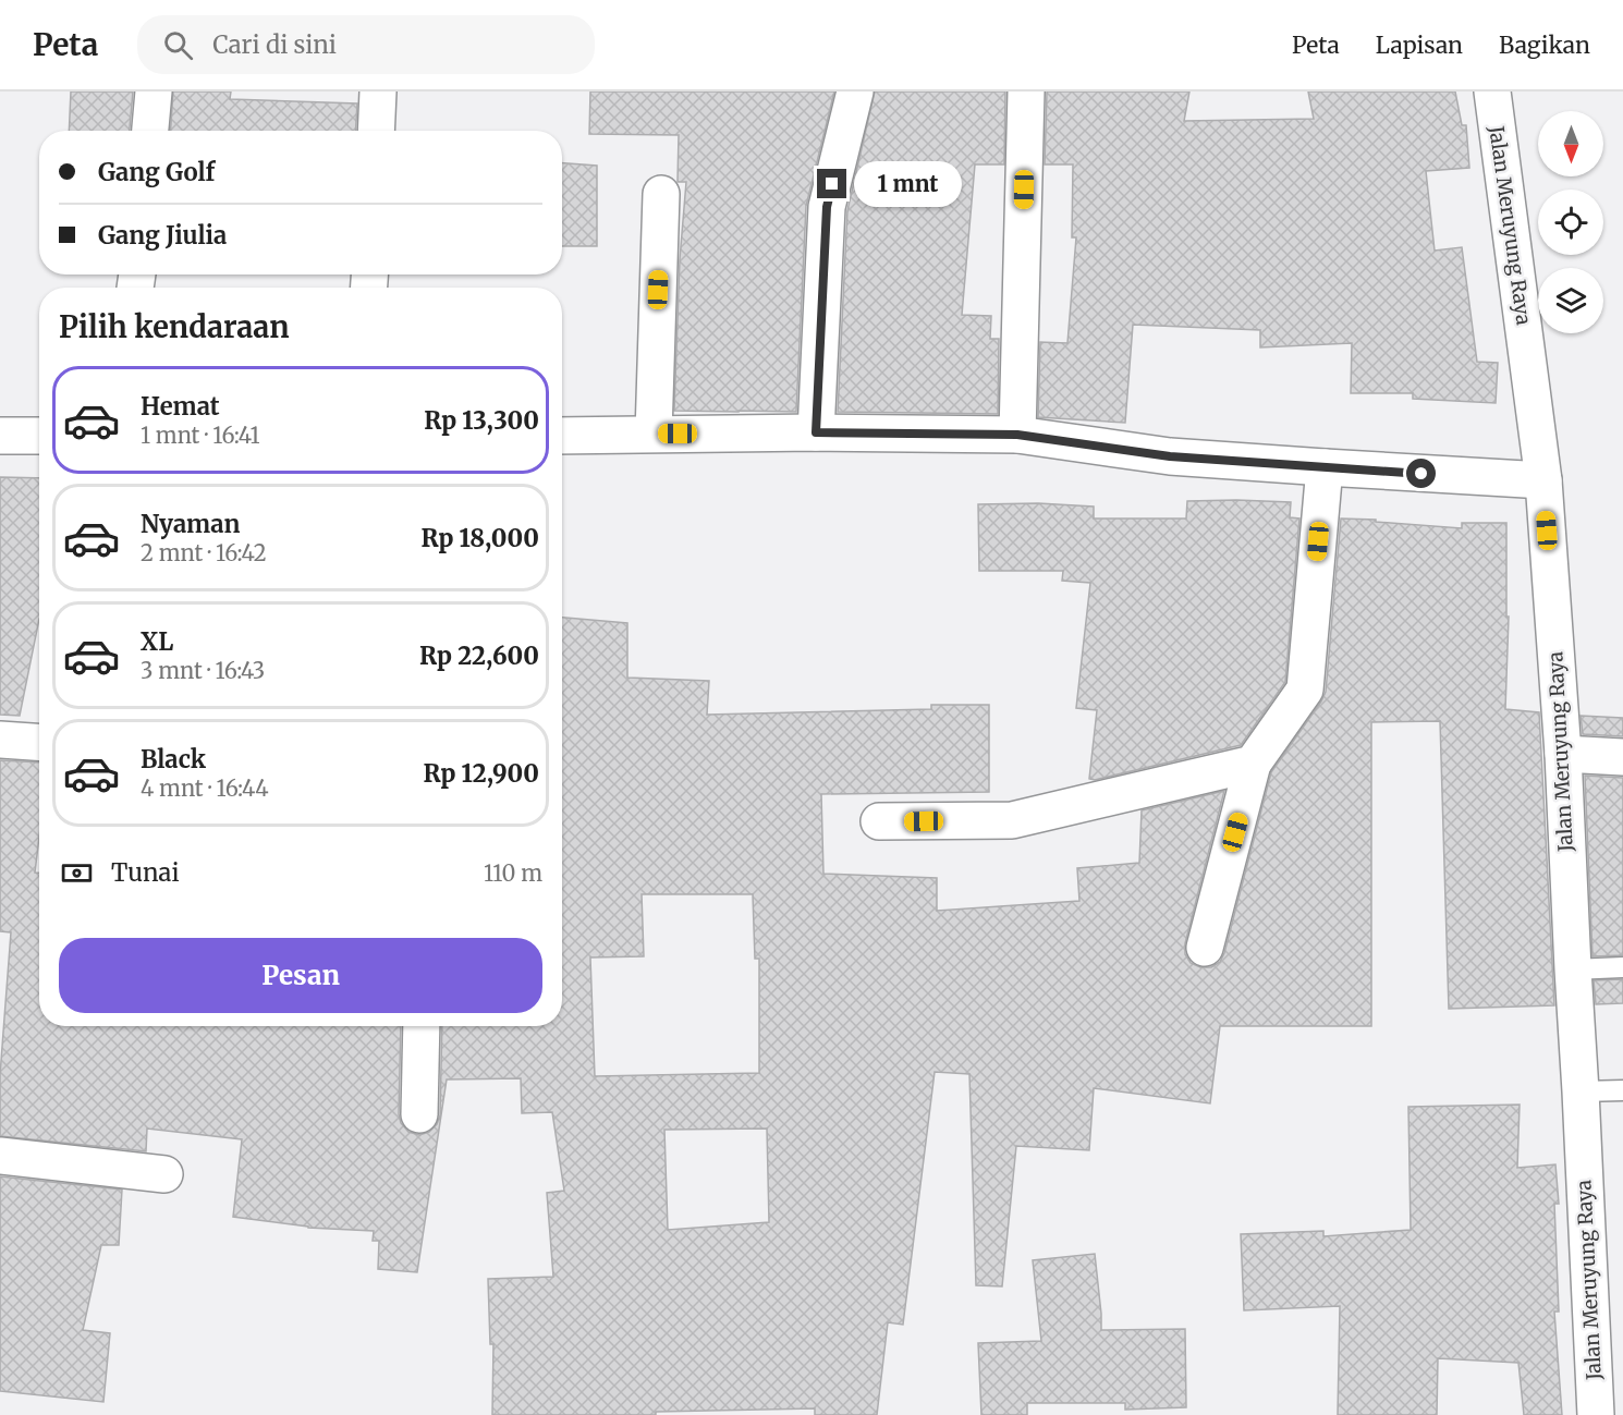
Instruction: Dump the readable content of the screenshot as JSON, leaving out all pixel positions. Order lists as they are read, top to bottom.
{
  "streets": {
    "street": ["Jalan Meruyung Raya"]
  },
  "north": "bottom",
  "page": {
    "header": "Peta",
    "search": "Cari di sini",
    "nav": ["Peta", "Lapisan", "Bagikan"],
    "banner": ["Gang Golf", "Gang Jiulia"],
    "bubble": "1 mnt",
    "heading": "Pilih kendaraan",
    "list": [
      {
        "name": "Hemat",
        "note": "1 mnt · 16:41",
        "value": "Rp 13,300"
      },
      {
        "name": "Nyaman",
        "note": "2 mnt · 16:42",
        "value": "Rp 18,000"
      },
      {
        "name": "XL",
        "note": "3 mnt · 16:43",
        "value": "Rp 22,600"
      },
      {
        "name": "Black",
        "note": "4 mnt · 16:44",
        "value": "Rp 12,900"
      }
    ],
    "pay": ["Tunai", "110 m"],
    "buttons": "Pesan"
  }
}
